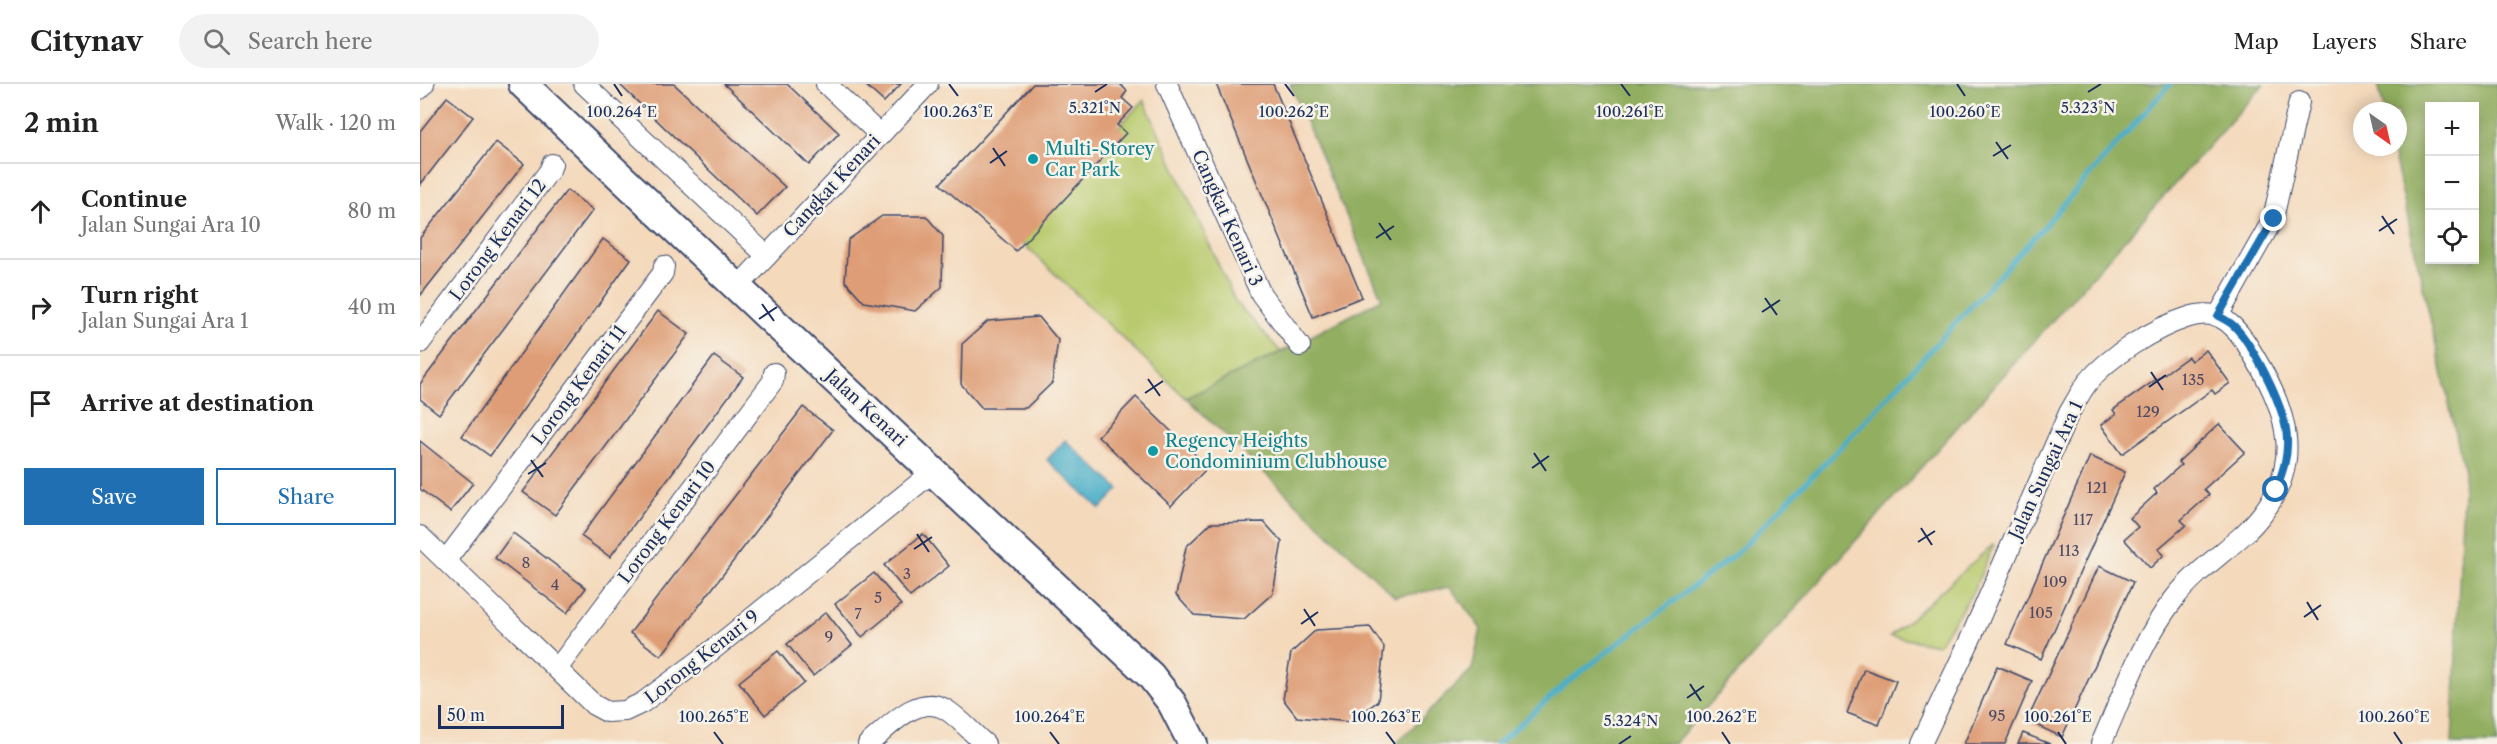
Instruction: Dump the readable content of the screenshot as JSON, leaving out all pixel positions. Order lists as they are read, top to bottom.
{
  "streets": {
    "street": [
      "Cangkat Kenari",
      "Cangkat Kenari 3",
      "Lorong Kenari 12",
      "Lorong Kenari 11",
      "Jalan Kenari",
      "Jalan Sungai Ara 1",
      "Lorong Kenari 10",
      "Lorong Kenari 9"
    ]
  },
  "crossings": [
    ["Cangkat Kenari", "Jalan Kenari"],
    ["Lorong Kenari 11", "Lorong Kenari 9"],
    ["Jalan Kenari", "Lorong Kenari 9"],
    ["Lorong Kenari 10", "Lorong Kenari 9"]
  ],
  "places": ["Multi-Storey Car Park", "Regency Heights Condominium Clubhouse"],
  "house_numbers": [
    "135",
    "129",
    "121",
    "117",
    "113",
    "8",
    "3",
    "109",
    "4",
    "5",
    "105",
    "7",
    "9",
    "95"
  ],
  "scale_bar": "50 m",
  "north": "bottom right",
  "page": {
    "header": "Citynav",
    "search": "Search here",
    "nav": ["Map", "Layers", "Share"],
    "heading": ["2 min", "Walk · 120 m"],
    "map_buttons": ["+", "−"],
    "list": [
      ["Continue", "Jalan Sungai Ara 10", "80 m"],
      ["Turn right", "Jalan Sungai Ara 1", "40 m"],
      "Arrive at destination"
    ],
    "buttons": ["Save", "Share"],
    "scale": "50 m"
  },
  "coordinates": [
    "5.321°N",
    "5.323°N",
    "100.261°E",
    "100.264°E",
    "100.263°E",
    "100.262°E",
    "100.260°E",
    "100.265°E",
    "5.324°N"
  ]
}
